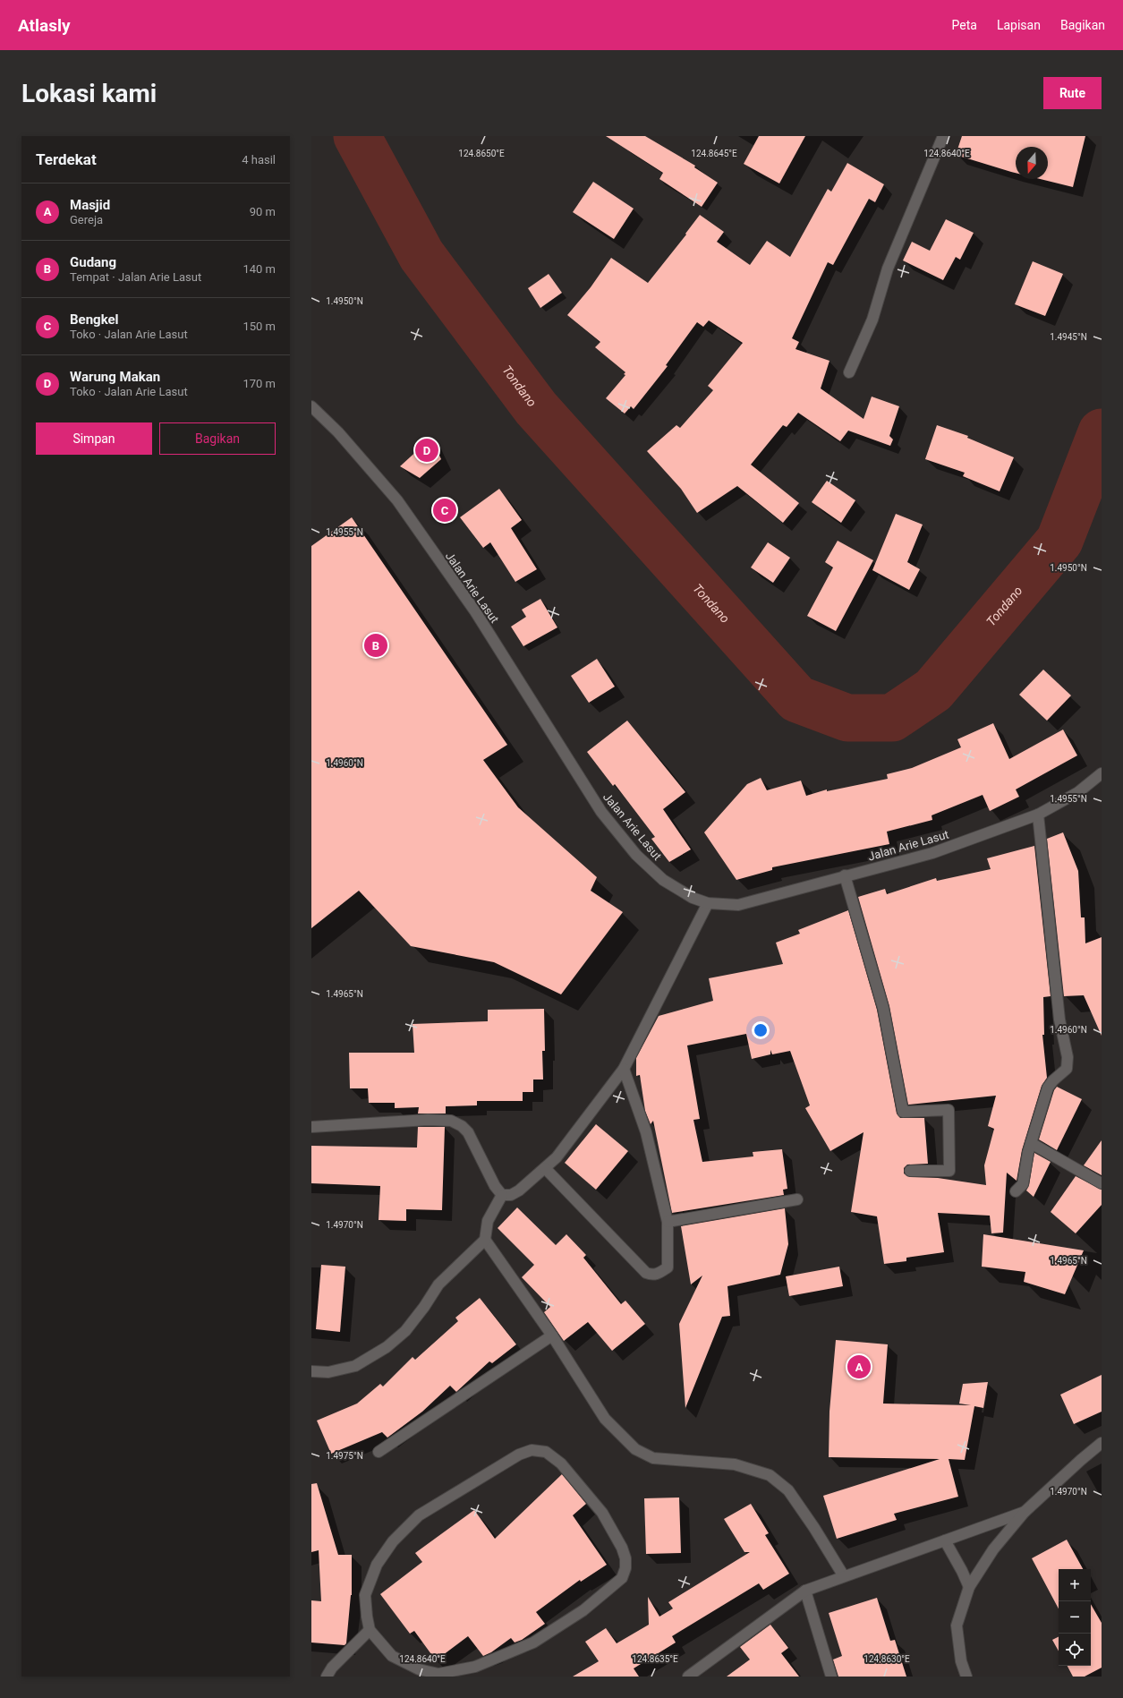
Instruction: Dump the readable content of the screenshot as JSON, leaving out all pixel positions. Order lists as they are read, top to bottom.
{
  "streets": {
    "street": ["Jalan Arie Lasut"]
  },
  "water": ["Tondano"],
  "north": "bottom",
  "page": {
    "header": "Atlasly",
    "nav": ["Peta", "Lapisan", "Bagikan"],
    "buttons": [
      "Rute",
      ["Simpan", "Bagikan"]
    ],
    "title": "Lokasi kami",
    "heading": ["Terdekat", "4 hasil"],
    "list": [
      {
        "mark": "A",
        "name": "Masjid",
        "note": "Gereja",
        "value": "90 m"
      },
      {
        "mark": "B",
        "name": "Gudang",
        "note": "Tempat · Jalan Arie Lasut",
        "value": "140 m"
      },
      {
        "mark": "C",
        "name": "Bengkel",
        "note": "Toko · Jalan Arie Lasut",
        "value": "150 m"
      },
      {
        "mark": "D",
        "name": "Warung Makan",
        "note": "Toko · Jalan Arie Lasut",
        "value": "170 m"
      }
    ],
    "pins": [
      "D",
      "C",
      "B",
      "A"
    ],
    "map_buttons": ["+", "−"]
  },
  "coordinates": [
    "124.8640°E",
    "124.8650°E",
    "124.8645°E",
    "1.4950°N",
    "1.4945°N",
    "1.4955°N",
    "1.4960°N",
    "1.4965°N",
    "1.4970°N",
    "1.4975°N",
    "124.8635°E",
    "124.8630°E"
  ]
}
